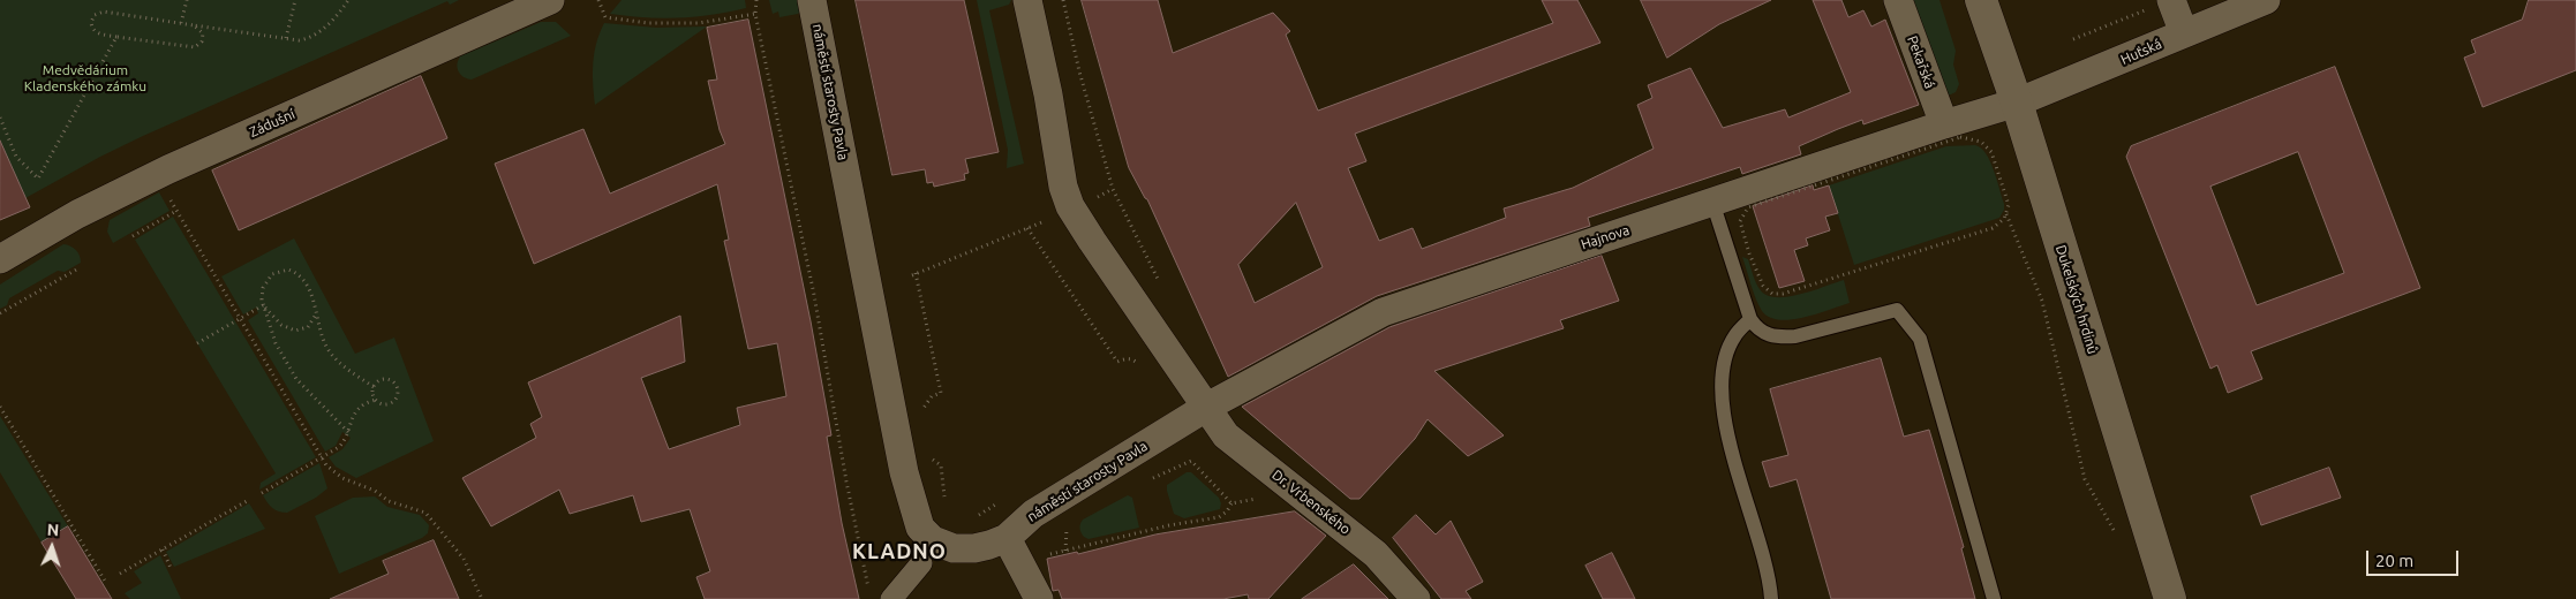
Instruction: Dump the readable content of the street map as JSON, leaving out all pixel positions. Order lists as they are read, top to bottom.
{
  "streets": {
    "main road": ["Dukelských hrdinů"],
    "street": [
      "Huťská",
      "Pekařská",
      "náměstí starosty Pavla",
      "Zádušní",
      "Hajnova",
      "Dr. Vrbenského"
    ]
  },
  "crossings": [
    ["Huťská", "Hajnova"],
    ["Huťská", "Dukelských hrdinů"],
    ["Pekařská", "Hajnova"],
    ["náměstí starosty Pavla", "Hajnova"],
    ["náměstí starosty Pavla", "Dr. Vrbenského"],
    ["Hajnova", "Dukelských hrdinů"],
    ["Hajnova", "Dr. Vrbenského"]
  ],
  "districts": ["KLADNO"],
  "parks": ["Medvědárium Kladenského zámku"],
  "scale_bar": "20 m",
  "north": "top"
}
